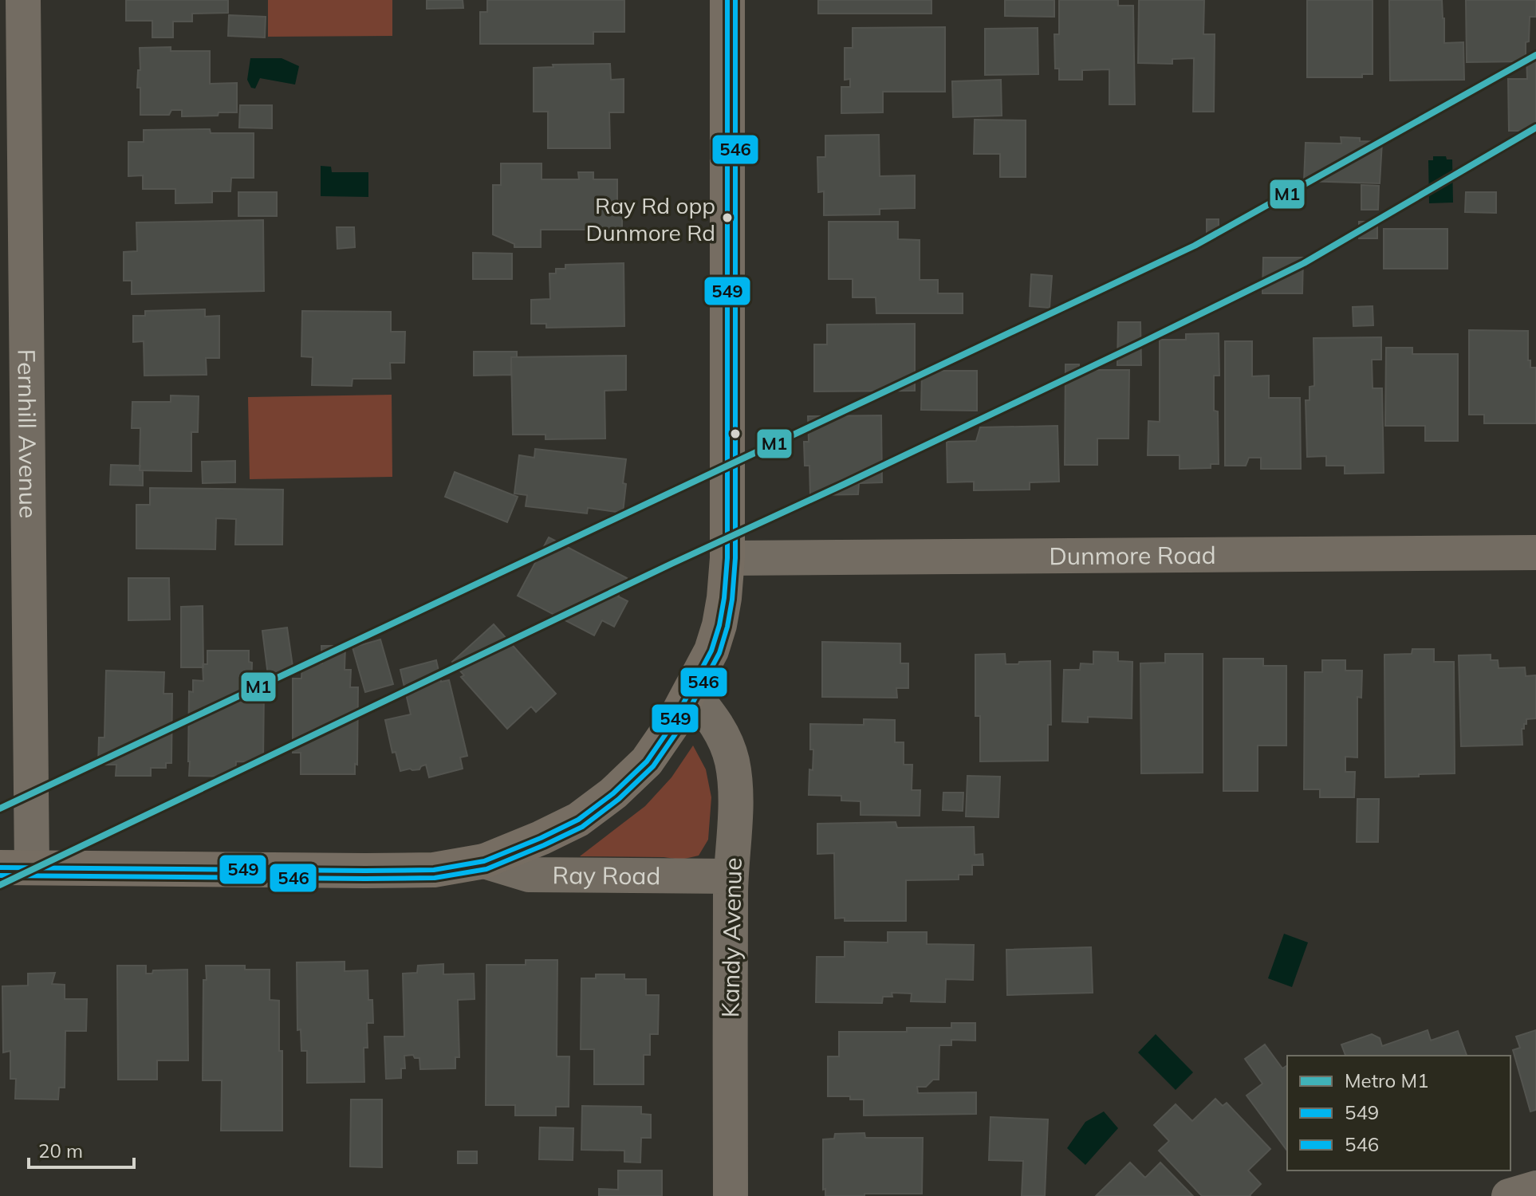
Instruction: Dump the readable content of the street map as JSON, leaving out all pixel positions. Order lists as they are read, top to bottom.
{
  "streets": {
    "street": [
      "Fernhill Avenue",
      "Dunmore Road",
      "Ray Road",
      "Kandy Avenue"
    ]
  },
  "crossings": [
    ["Fernhill Avenue", "Ray Road"],
    ["Dunmore Road", "Ray Road"],
    ["Ray Road", "Kandy Avenue"]
  ],
  "places": ["Ray Rd opp Dunmore Rd"],
  "lines": ["transit line 549", "transit line 546", "metro line M1"],
  "legend": ["Metro M1", "549", "546"],
  "scale_bar": "20 m"
}
